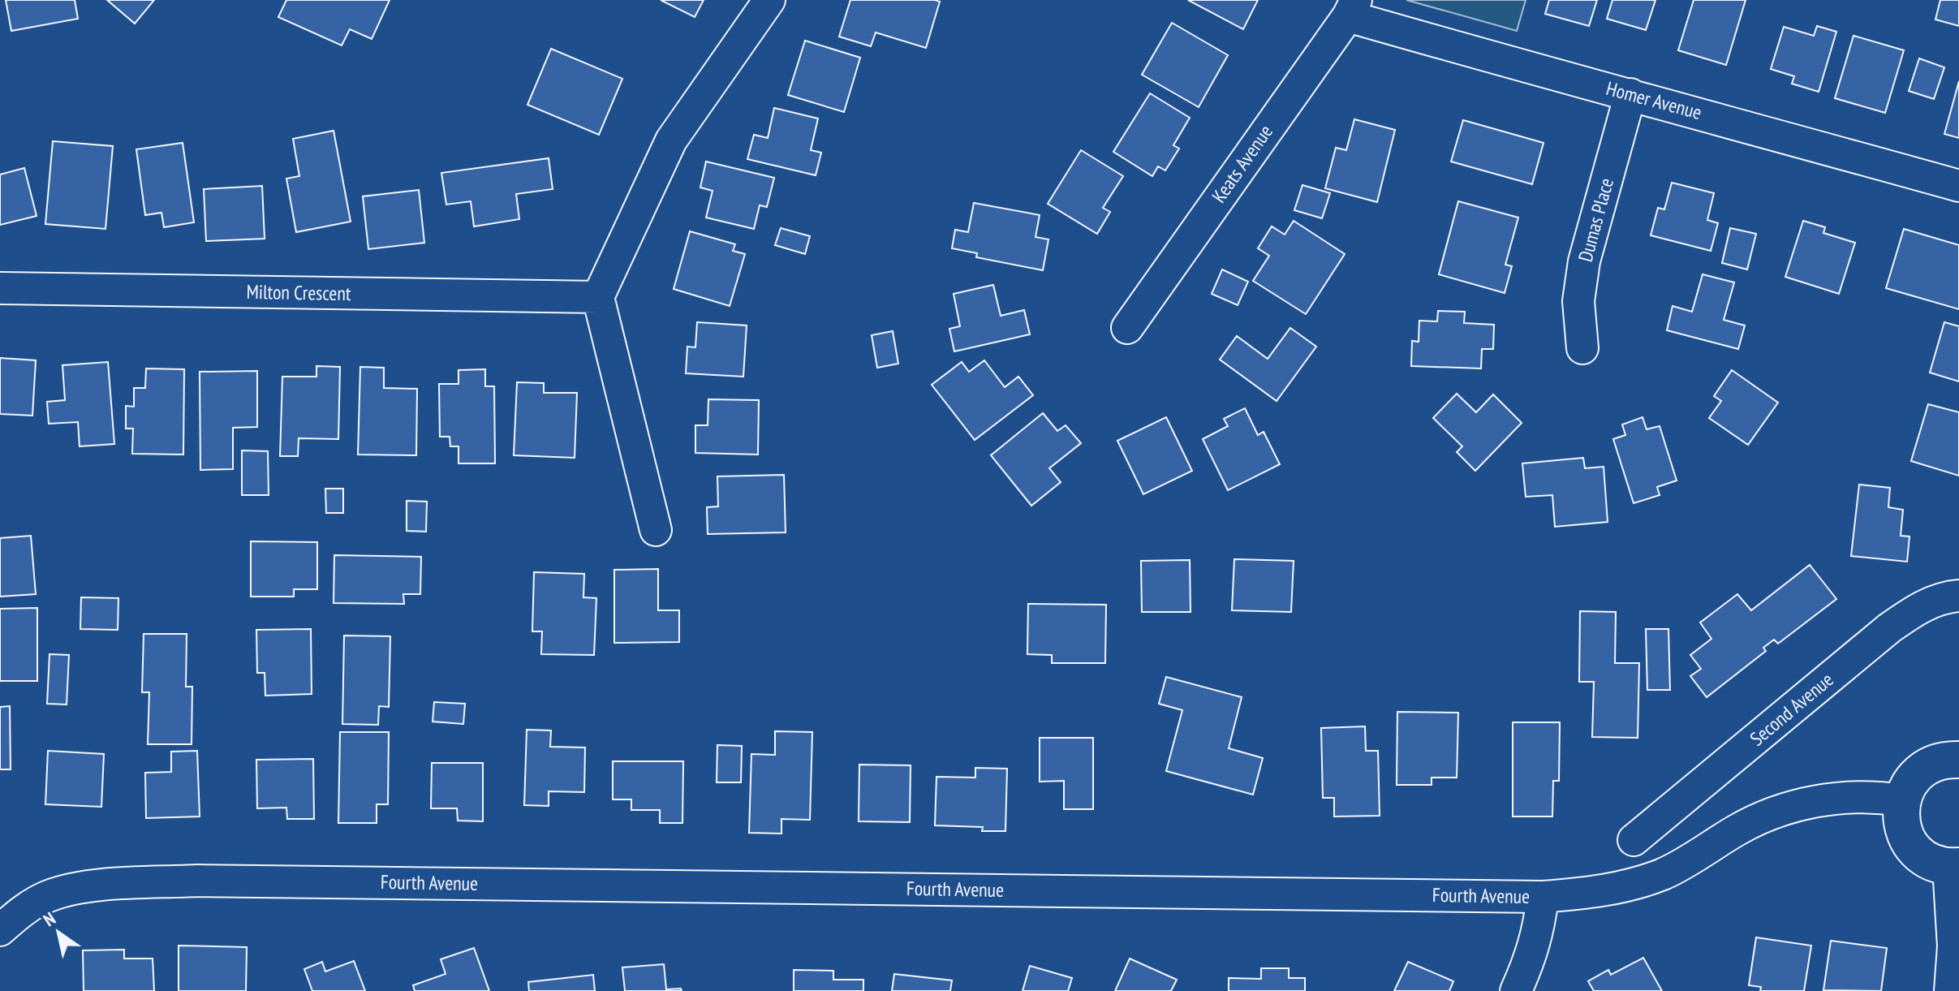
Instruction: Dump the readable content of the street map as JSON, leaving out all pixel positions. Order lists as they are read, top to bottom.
{
  "streets": {
    "street": [
      "Homer Avenue",
      "Keats Avenue",
      "Dumas Place",
      "Milton Crescent",
      "Second Avenue",
      "Fourth Avenue"
    ]
  },
  "crossings": [
    ["Homer Avenue", "Keats Avenue"],
    ["Homer Avenue", "Dumas Place"]
  ],
  "north": "top left"
}
